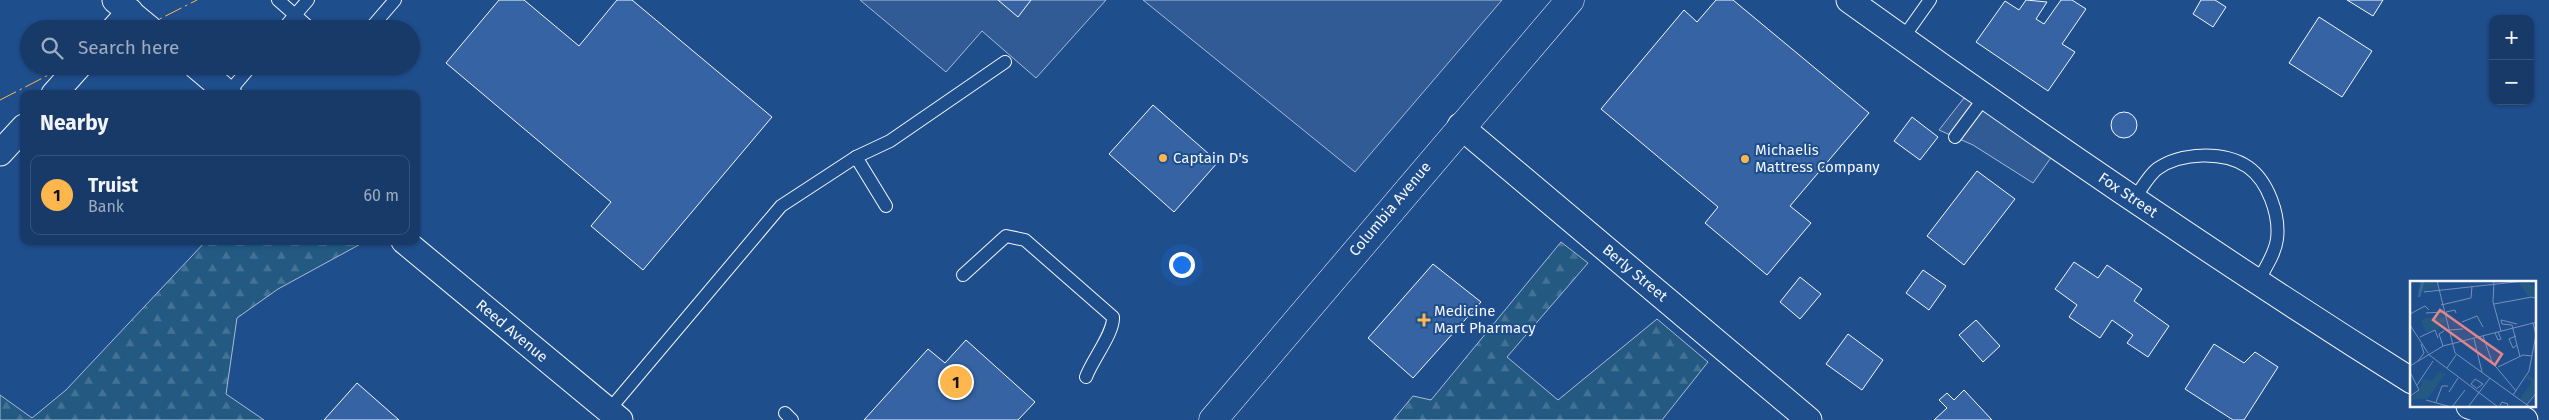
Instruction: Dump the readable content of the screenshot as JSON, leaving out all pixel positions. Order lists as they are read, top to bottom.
{
  "streets": {
    "main road": ["Columbia Avenue"],
    "street": ["Fox Street", "Berly Street", "Reed Avenue"]
  },
  "crossings": [
    ["Columbia Avenue", "Berly Street"]
  ],
  "places": {
    "other": ["Captain D's", "Michaelis Mattress Company"],
    "health": ["Medicine Mart Pharmacy"]
  },
  "page": {
    "map_buttons": ["+", "−"],
    "search": "Search here",
    "heading": "Nearby",
    "list": [
      {
        "mark": "1",
        "name": "Truist",
        "note": "Bank",
        "value": "60 m"
      }
    ],
    "pins": "1"
  }
}
